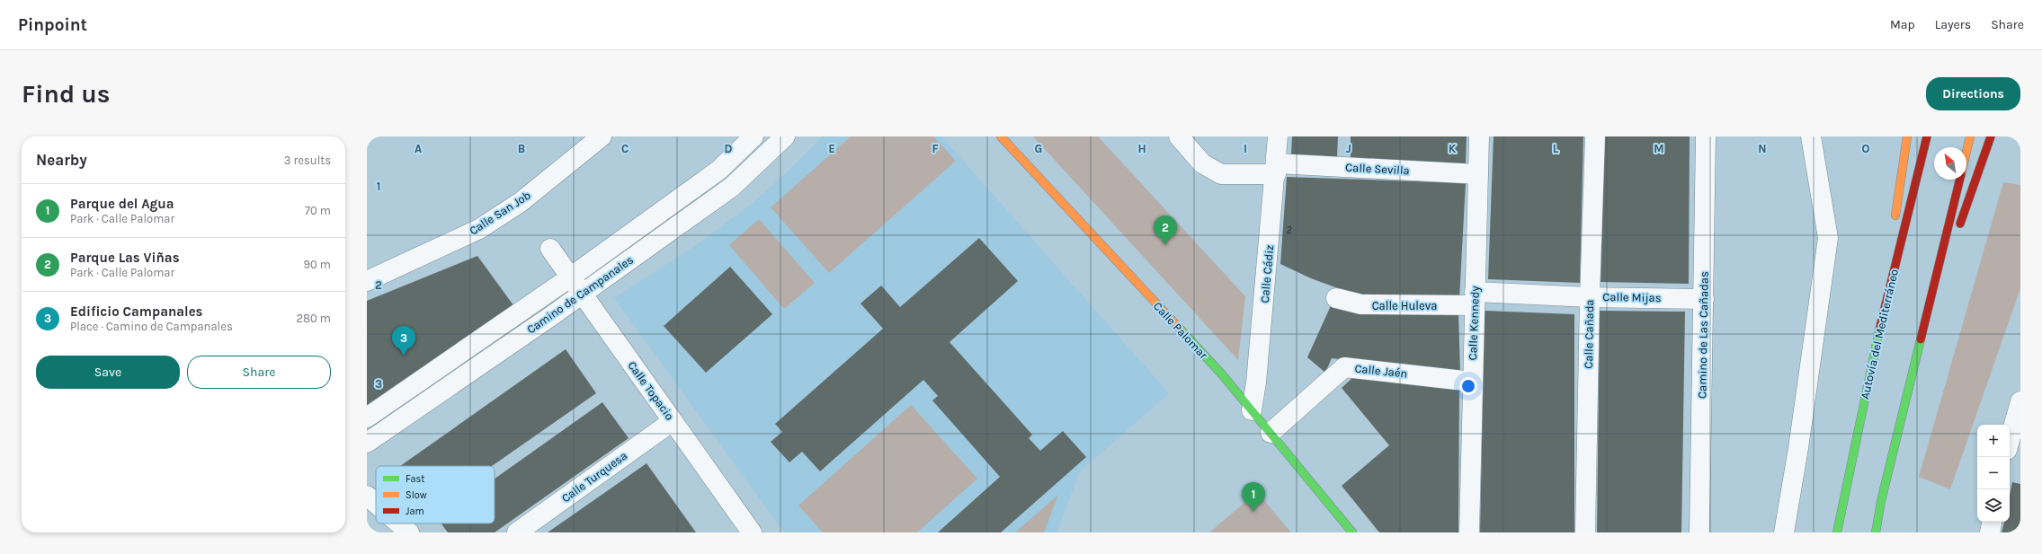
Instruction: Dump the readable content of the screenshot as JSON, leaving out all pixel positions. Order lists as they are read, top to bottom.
{
  "streets": {
    "main road": ["Calle Palomar", "Autovía del Mediterráneo"],
    "street": [
      "Calle Sevilla",
      "Calle San Job",
      "Calle Cádiz",
      "Camino de Campanales",
      "Calle Mijas",
      "Calle Huleva",
      "Calle Kennedy",
      "Calle Cañada",
      "Camino de Las Cañadas",
      "Calle Jaén",
      "Calle Topacio",
      "Calle Turquesa"
    ]
  },
  "crossings": [
    ["Calle Sevilla", "Calle Cádiz"],
    ["Calle Sevilla", "Calle Kennedy"],
    ["Calle Cádiz", "Calle Palomar"],
    ["Camino de Campanales", "Calle Topacio"],
    ["Calle Mijas", "Calle Huleva"],
    ["Calle Mijas", "Calle Kennedy"],
    ["Calle Mijas", "Calle Cañada"],
    ["Calle Mijas", "Camino de Las Cañadas"],
    ["Calle Huleva", "Calle Kennedy"],
    ["Calle Kennedy", "Calle Jaén"],
    ["Calle Palomar", "Calle Jaén"],
    ["Calle Topacio", "Calle Turquesa"]
  ],
  "house_numbers": ["2"],
  "legend": ["Fast", "Slow", "Jam"],
  "north": "top left",
  "page": {
    "header": "Pinpoint",
    "nav": ["Map", "Layers", "Share"],
    "buttons": [
      "Directions",
      ["Save", "Share"]
    ],
    "title": "Find us",
    "heading": ["Nearby", "3 results"],
    "list": [
      {
        "mark": "1",
        "name": "Parque del Agua",
        "note": "Park · Calle Palomar",
        "value": "70 m"
      },
      {
        "mark": "2",
        "name": "Parque Las Viñas",
        "note": "Park · Calle Palomar",
        "value": "90 m"
      },
      {
        "mark": "3",
        "name": "Edificio Campanales",
        "note": "Place · Camino de Campanales",
        "value": "280 m"
      }
    ],
    "pins": ["2", "3", "1"],
    "map_buttons": ["+", "−"]
  },
  "grid": {
    "columns": [
      "A",
      "B",
      "C",
      "D",
      "E",
      "F",
      "G",
      "H",
      "I",
      "J",
      "K",
      "L",
      "M",
      "N",
      "O"
    ],
    "rows": ["1", "2", "3"]
  }
}
